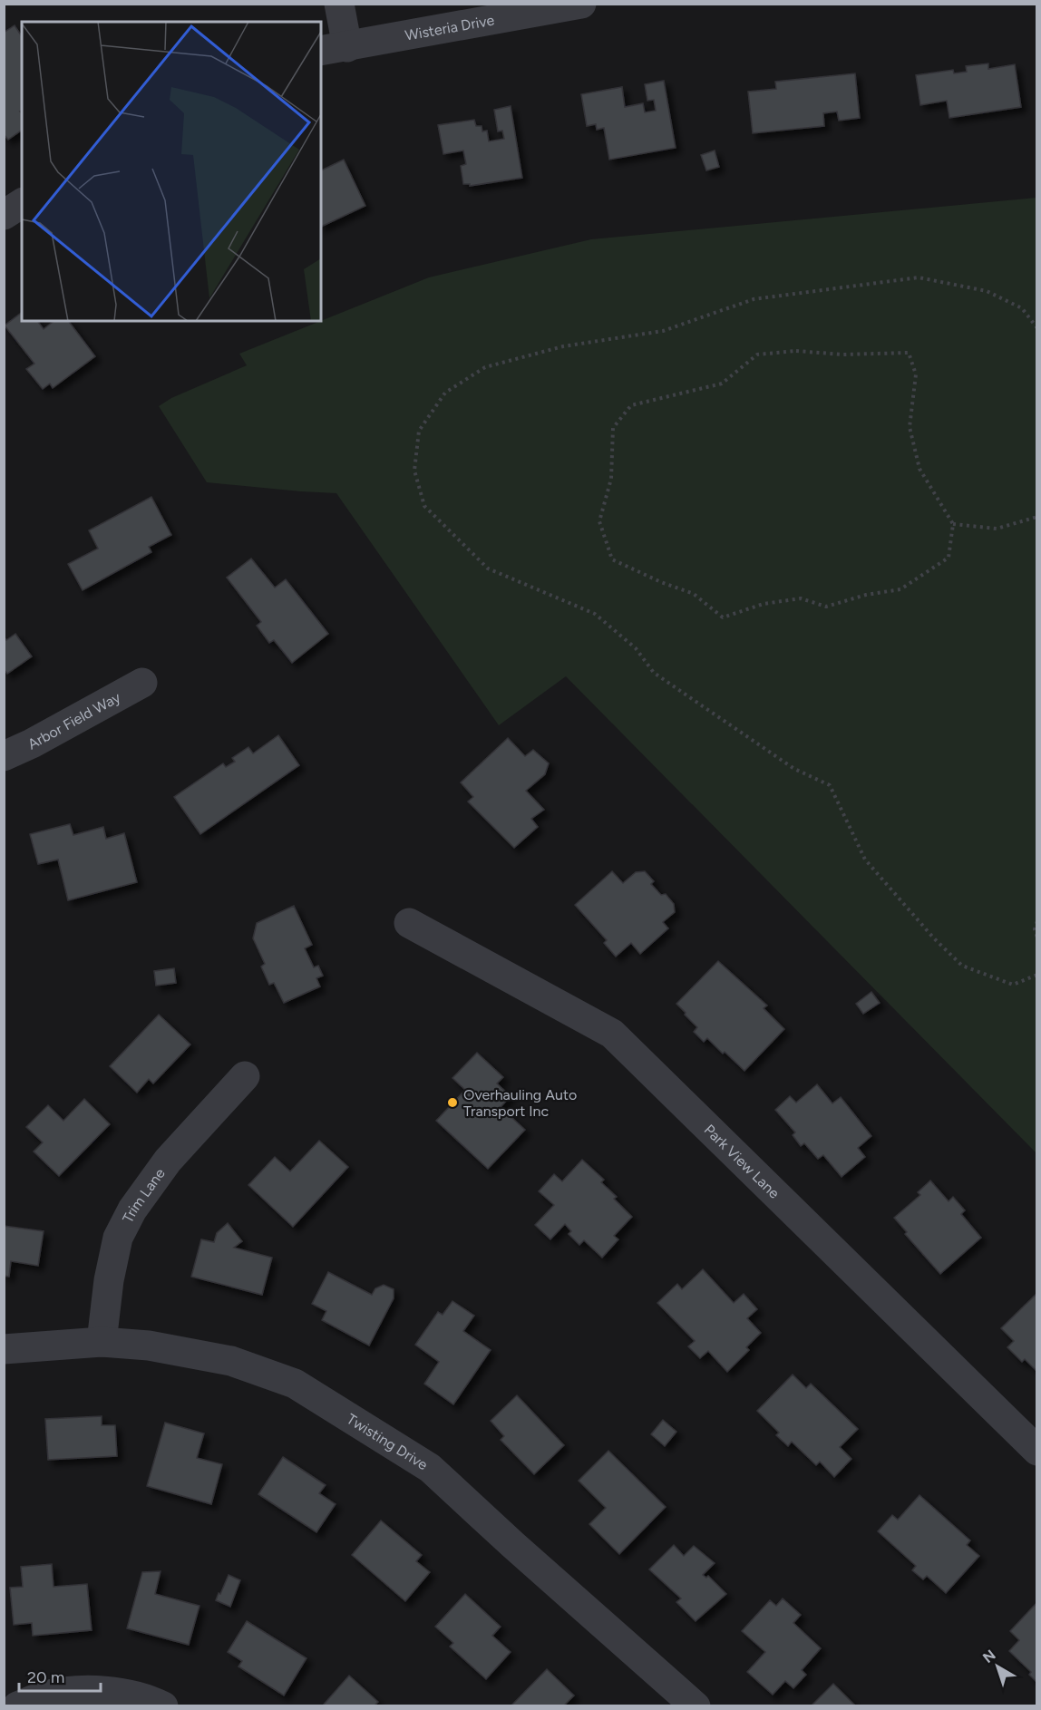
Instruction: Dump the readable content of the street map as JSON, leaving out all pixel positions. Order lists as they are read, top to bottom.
{
  "streets": {
    "street": [
      "Wisteria Drive",
      "Arbor Field Way",
      "Park View Lane",
      "Trim Lane",
      "Twisting Drive"
    ]
  },
  "crossings": [
    ["Trim Lane", "Twisting Drive"]
  ],
  "places": ["Overhauling Auto Transport Inc"],
  "scale_bar": "20 m",
  "north": "top left"
}
